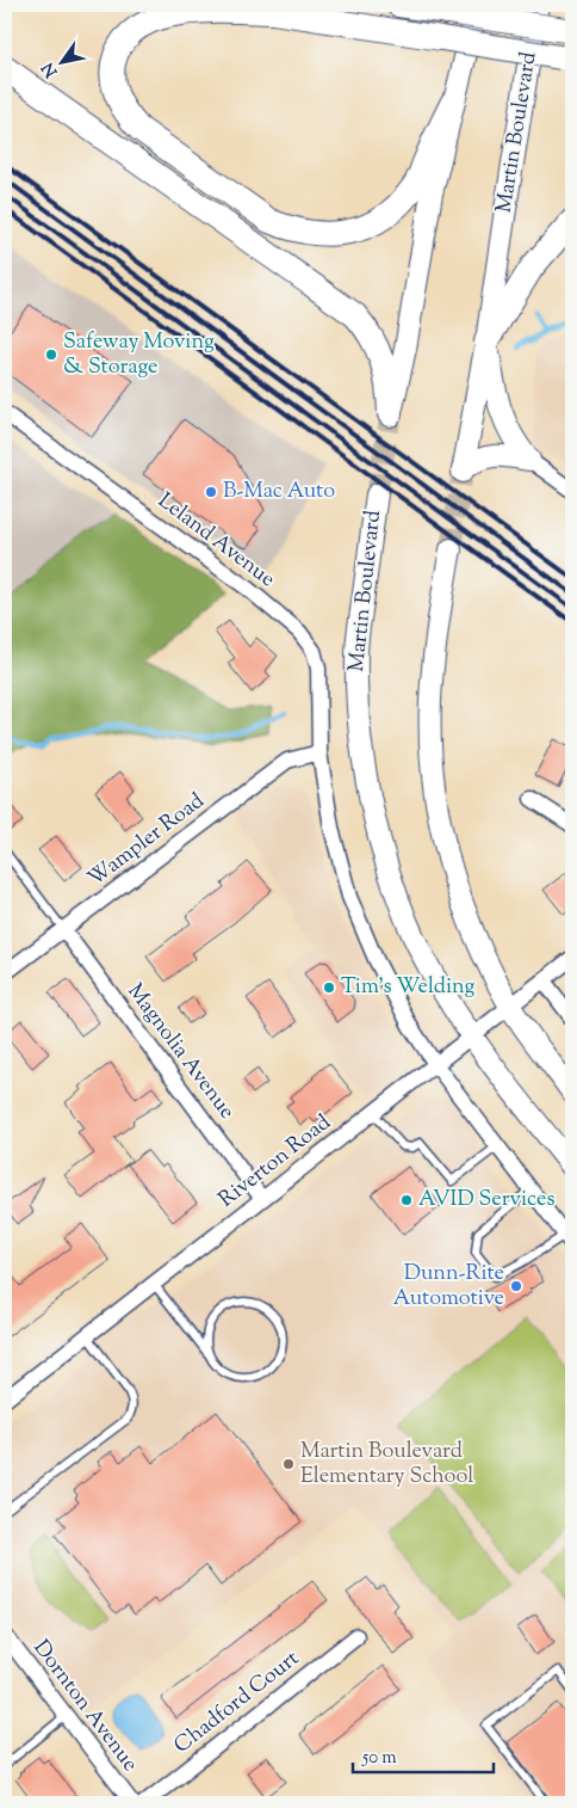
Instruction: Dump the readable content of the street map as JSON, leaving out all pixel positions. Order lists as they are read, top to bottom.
{
  "streets": {
    "main road": ["Martin Boulevard"],
    "street": [
      "Leland Avenue",
      "Wampler Road",
      "Magnolia Avenue",
      "Riverton Road",
      "Chadford Court",
      "Dornton Avenue"
    ]
  },
  "crossings": [
    ["Martin Boulevard", "Riverton Road"],
    ["Leland Avenue", "Wampler Road"],
    ["Leland Avenue", "Riverton Road"],
    ["Wampler Road", "Magnolia Avenue"],
    ["Magnolia Avenue", "Riverton Road"]
  ],
  "places": [
    "Safeway Moving & Storage",
    "B-Mac Auto",
    "Tim’s Welding",
    "AVID Services",
    "Dunn-Rite Automotive",
    "Martin Boulevard Elementary School"
  ],
  "scale_bar": "50 m",
  "north": "bottom left"
}
